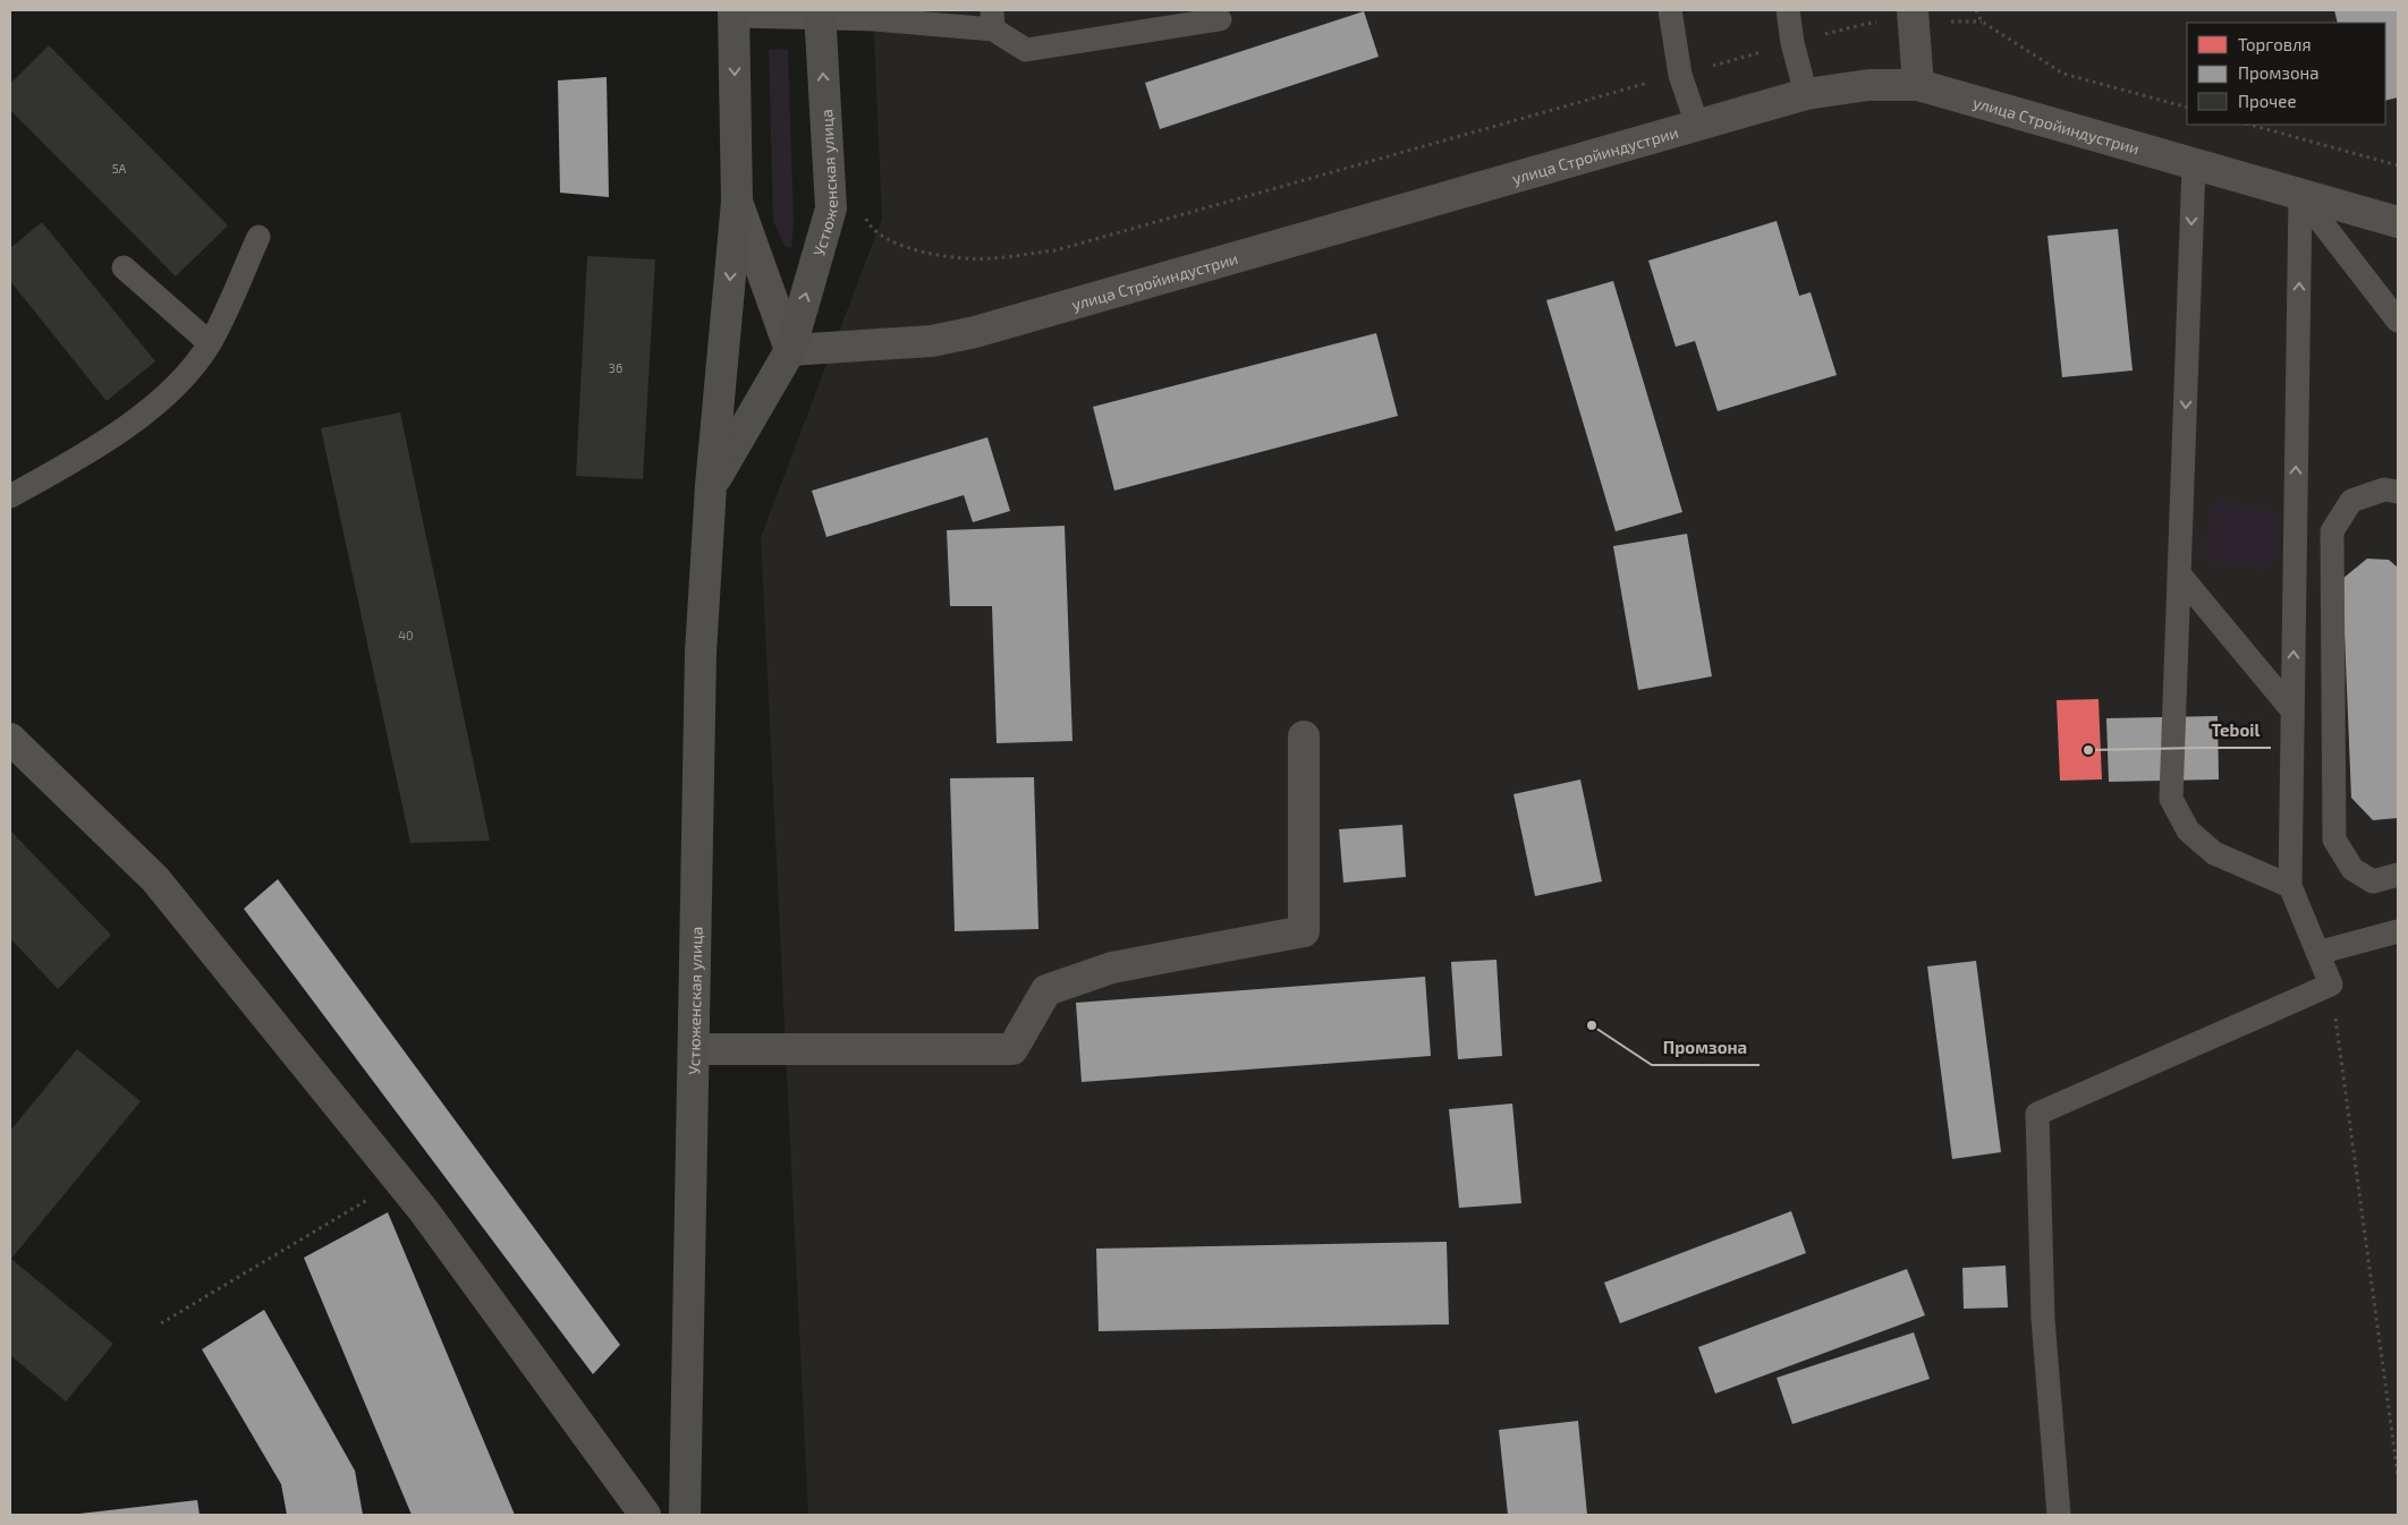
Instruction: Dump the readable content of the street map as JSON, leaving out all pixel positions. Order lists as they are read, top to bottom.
{
  "streets": {
    "main road": ["Устюженская улица"],
    "street": ["улица Стройиндустрии"]
  },
  "crossings": [
    ["улица Стройиндустрии", "Устюженская улица"]
  ],
  "places": ["Teboil", "Промзона"],
  "house_numbers": ["5А", "36", "40"],
  "legend": ["Торговля", "Промзона", "Прочее"]
}
